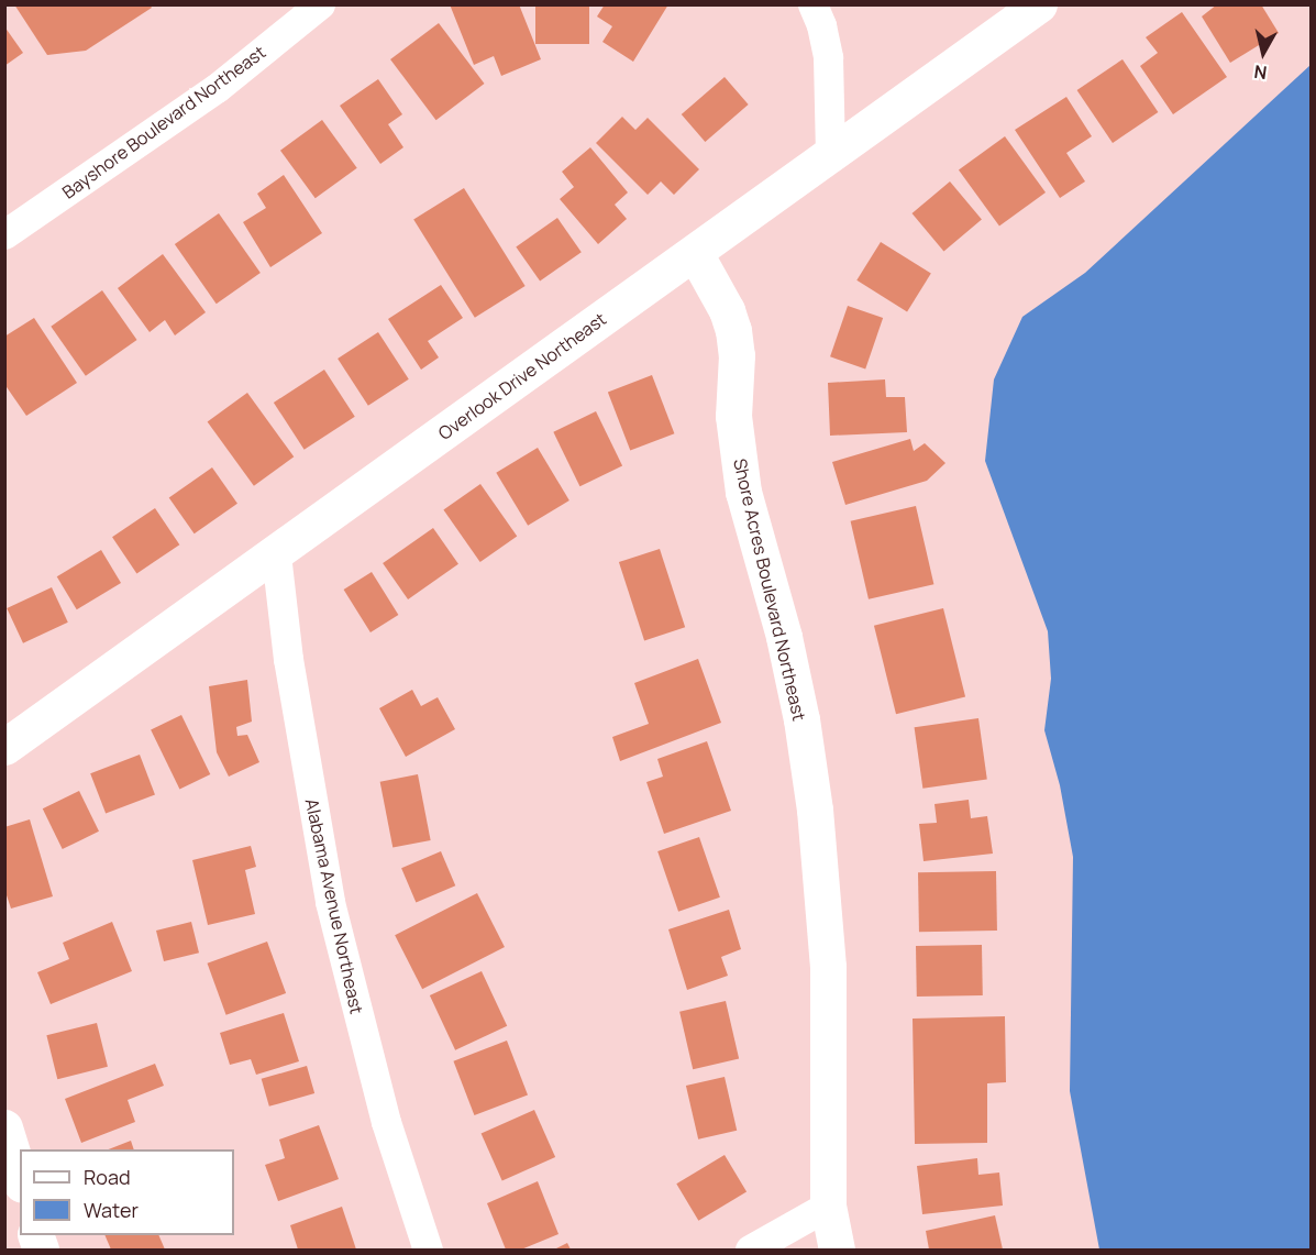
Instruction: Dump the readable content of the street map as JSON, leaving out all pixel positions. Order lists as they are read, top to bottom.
{
  "streets": {
    "street": [
      "Bayshore Boulevard Northeast",
      "Overlook Drive Northeast",
      "Shore Acres Boulevard Northeast",
      "Alabama Avenue Northeast"
    ]
  },
  "crossings": [
    ["Overlook Drive Northeast", "Shore Acres Boulevard Northeast"],
    ["Overlook Drive Northeast", "Alabama Avenue Northeast"]
  ],
  "legend": ["Road", "Water"],
  "north": "bottom"
}
